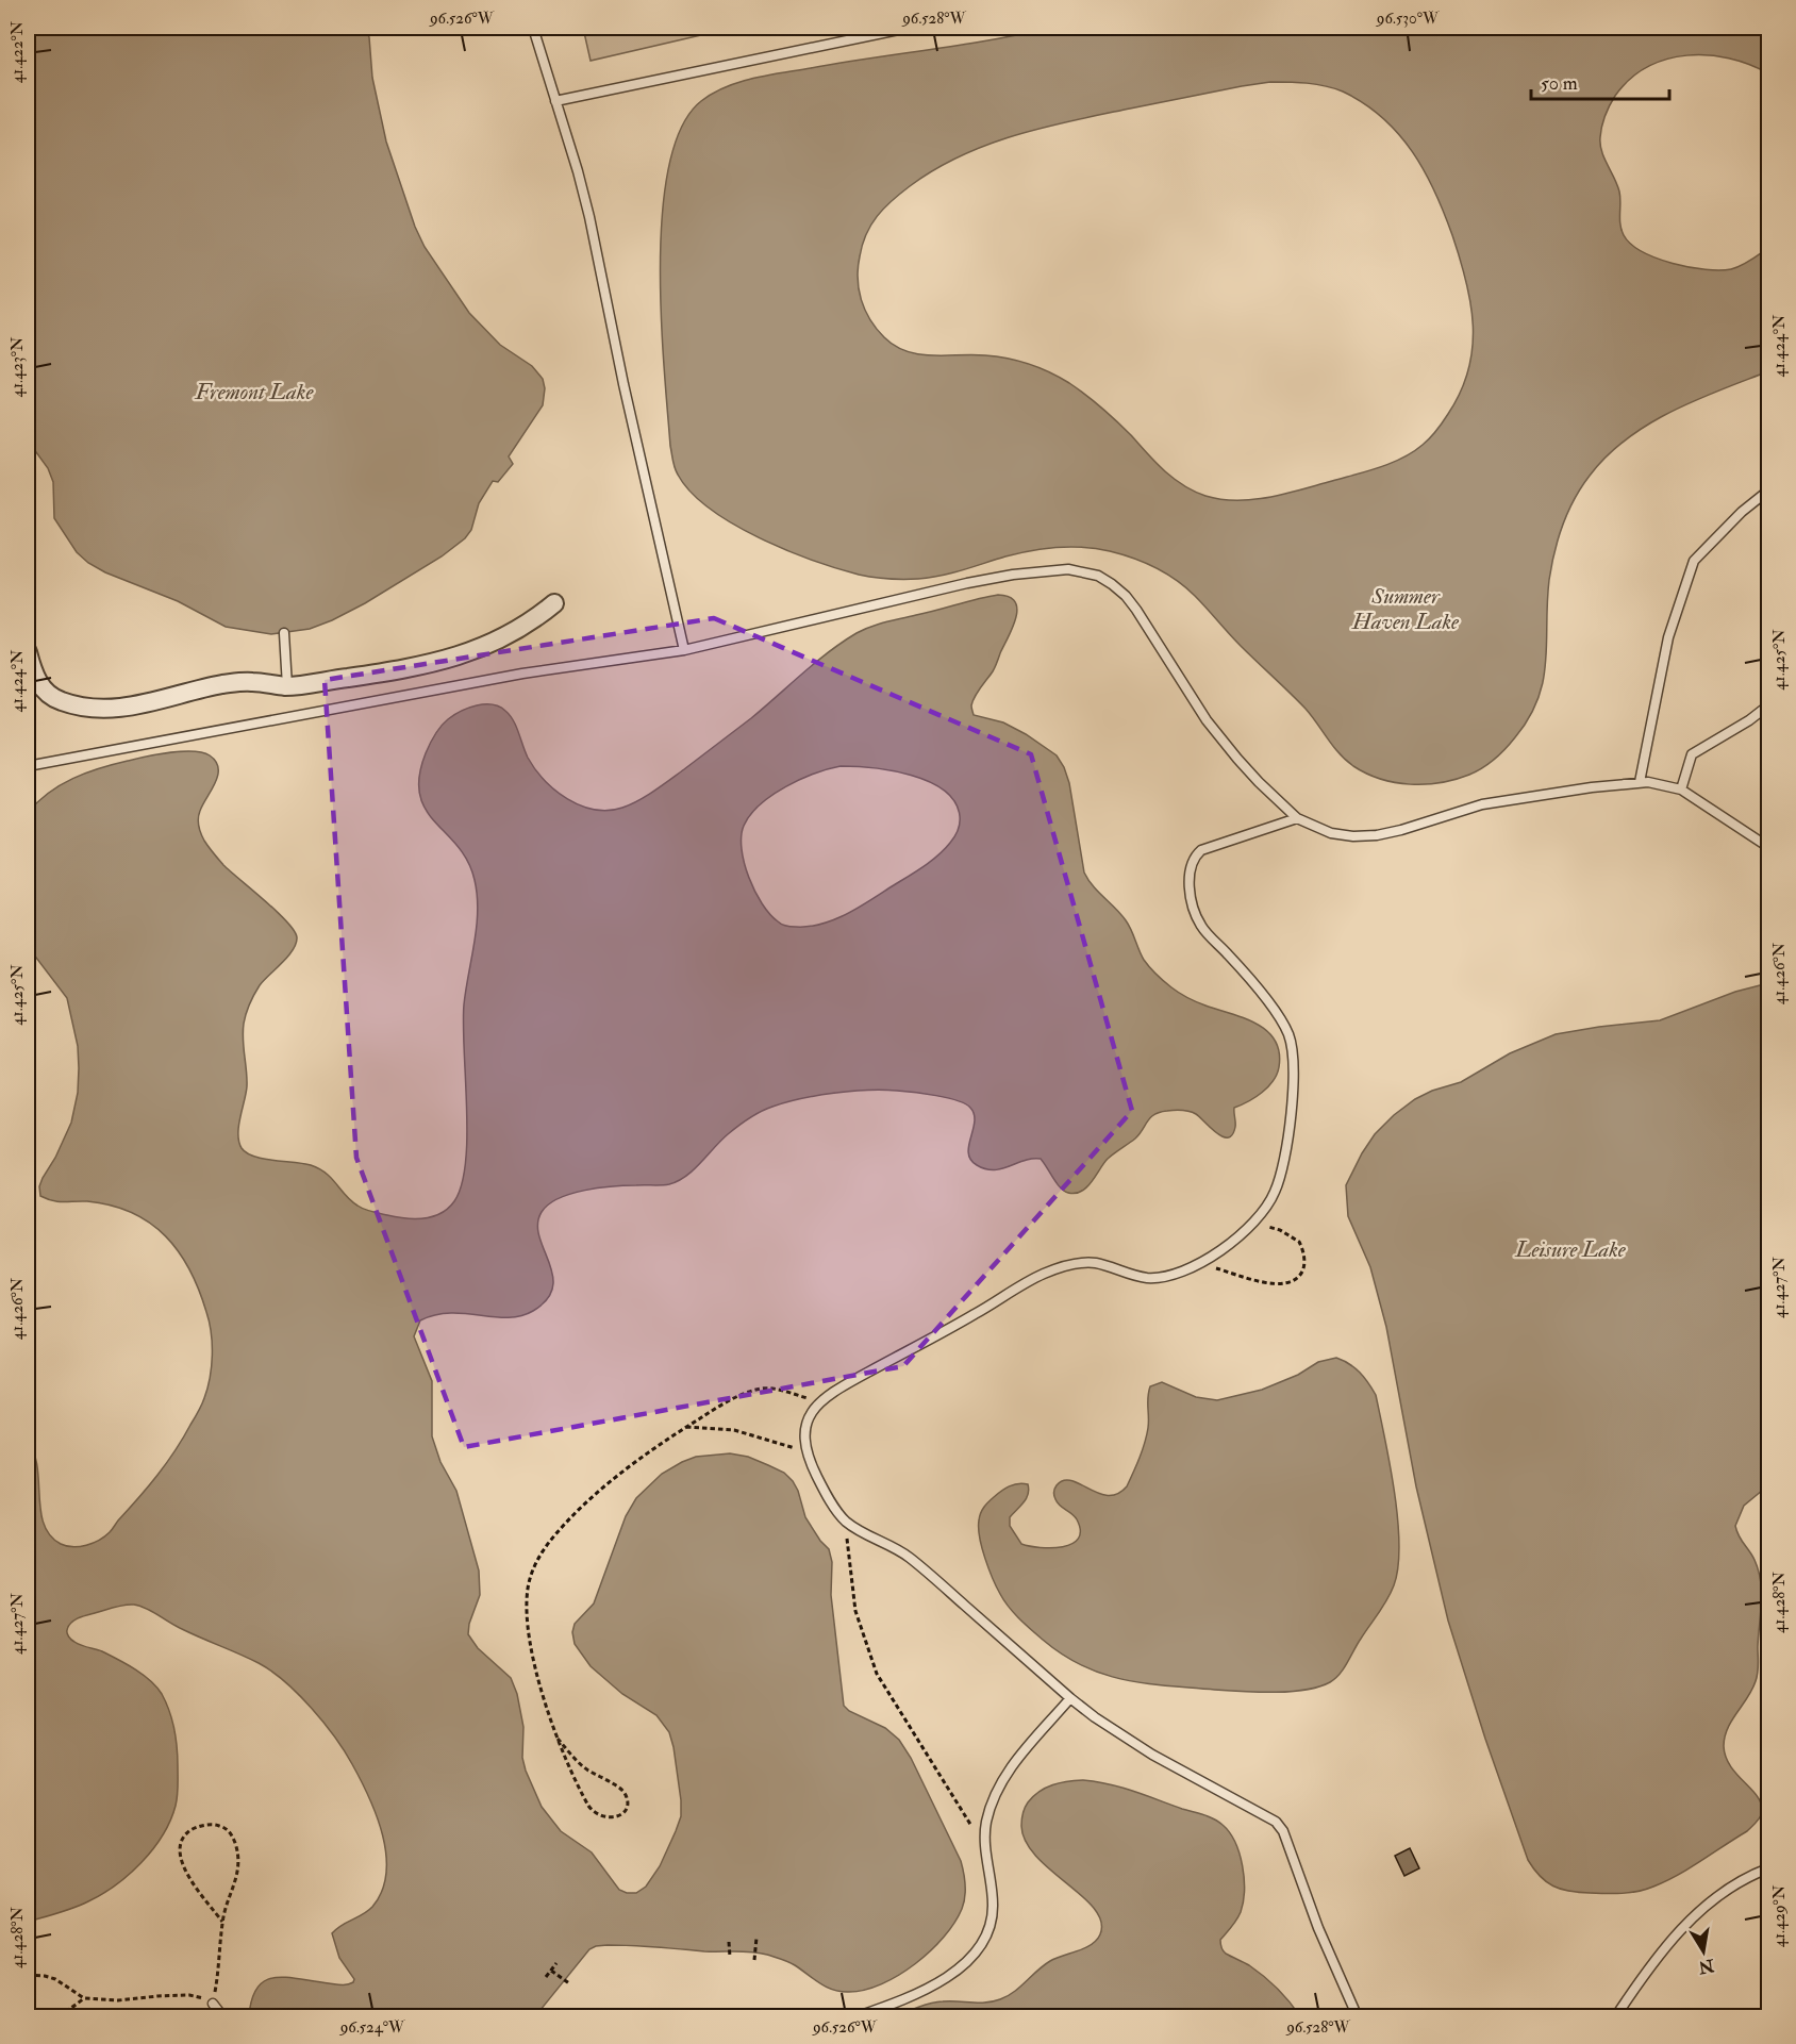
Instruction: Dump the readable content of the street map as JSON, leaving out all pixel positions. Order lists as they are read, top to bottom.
{
  "water": ["Fremont Lake", "Summer Haven Lake", "Leisure Lake"],
  "scale_bar": "50 m",
  "north": "bottom",
  "coordinates": [
    "96.526°W",
    "96.528°W",
    "96.530°W",
    "41.422°N",
    "41.424°N",
    "41.423°N",
    "41.425°N",
    "41.426°N",
    "41.427°N",
    "41.428°N",
    "41.429°N",
    "96.524°W"
  ]
}
